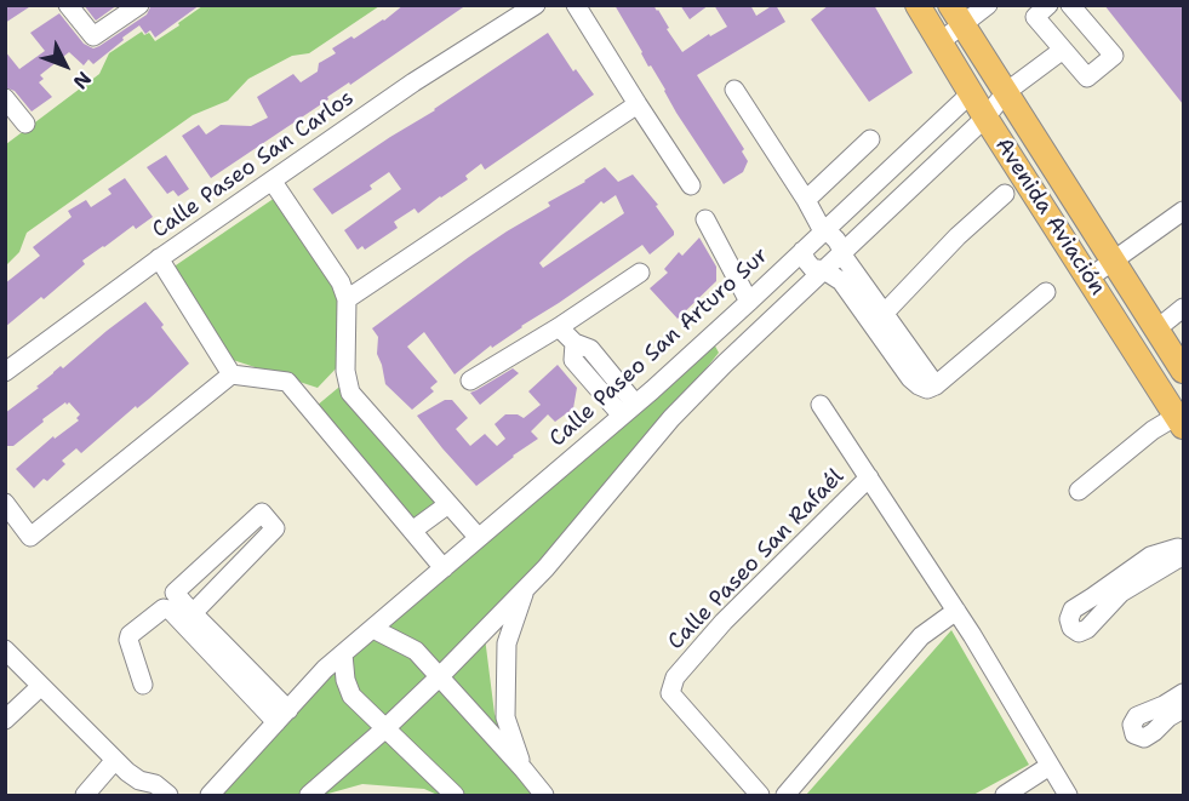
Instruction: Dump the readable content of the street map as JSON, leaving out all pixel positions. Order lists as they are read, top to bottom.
{
  "streets": {
    "main road": ["Avenida Aviación"],
    "street": ["Calle Paseo San Carlos", "Calle Paseo San Arturo Sur", "Calle Paseo San Rafaél"]
  },
  "crossings": [
    ["Avenida Aviación", "Calle Paseo San Arturo Sur"]
  ],
  "north": "bottom right"
}
